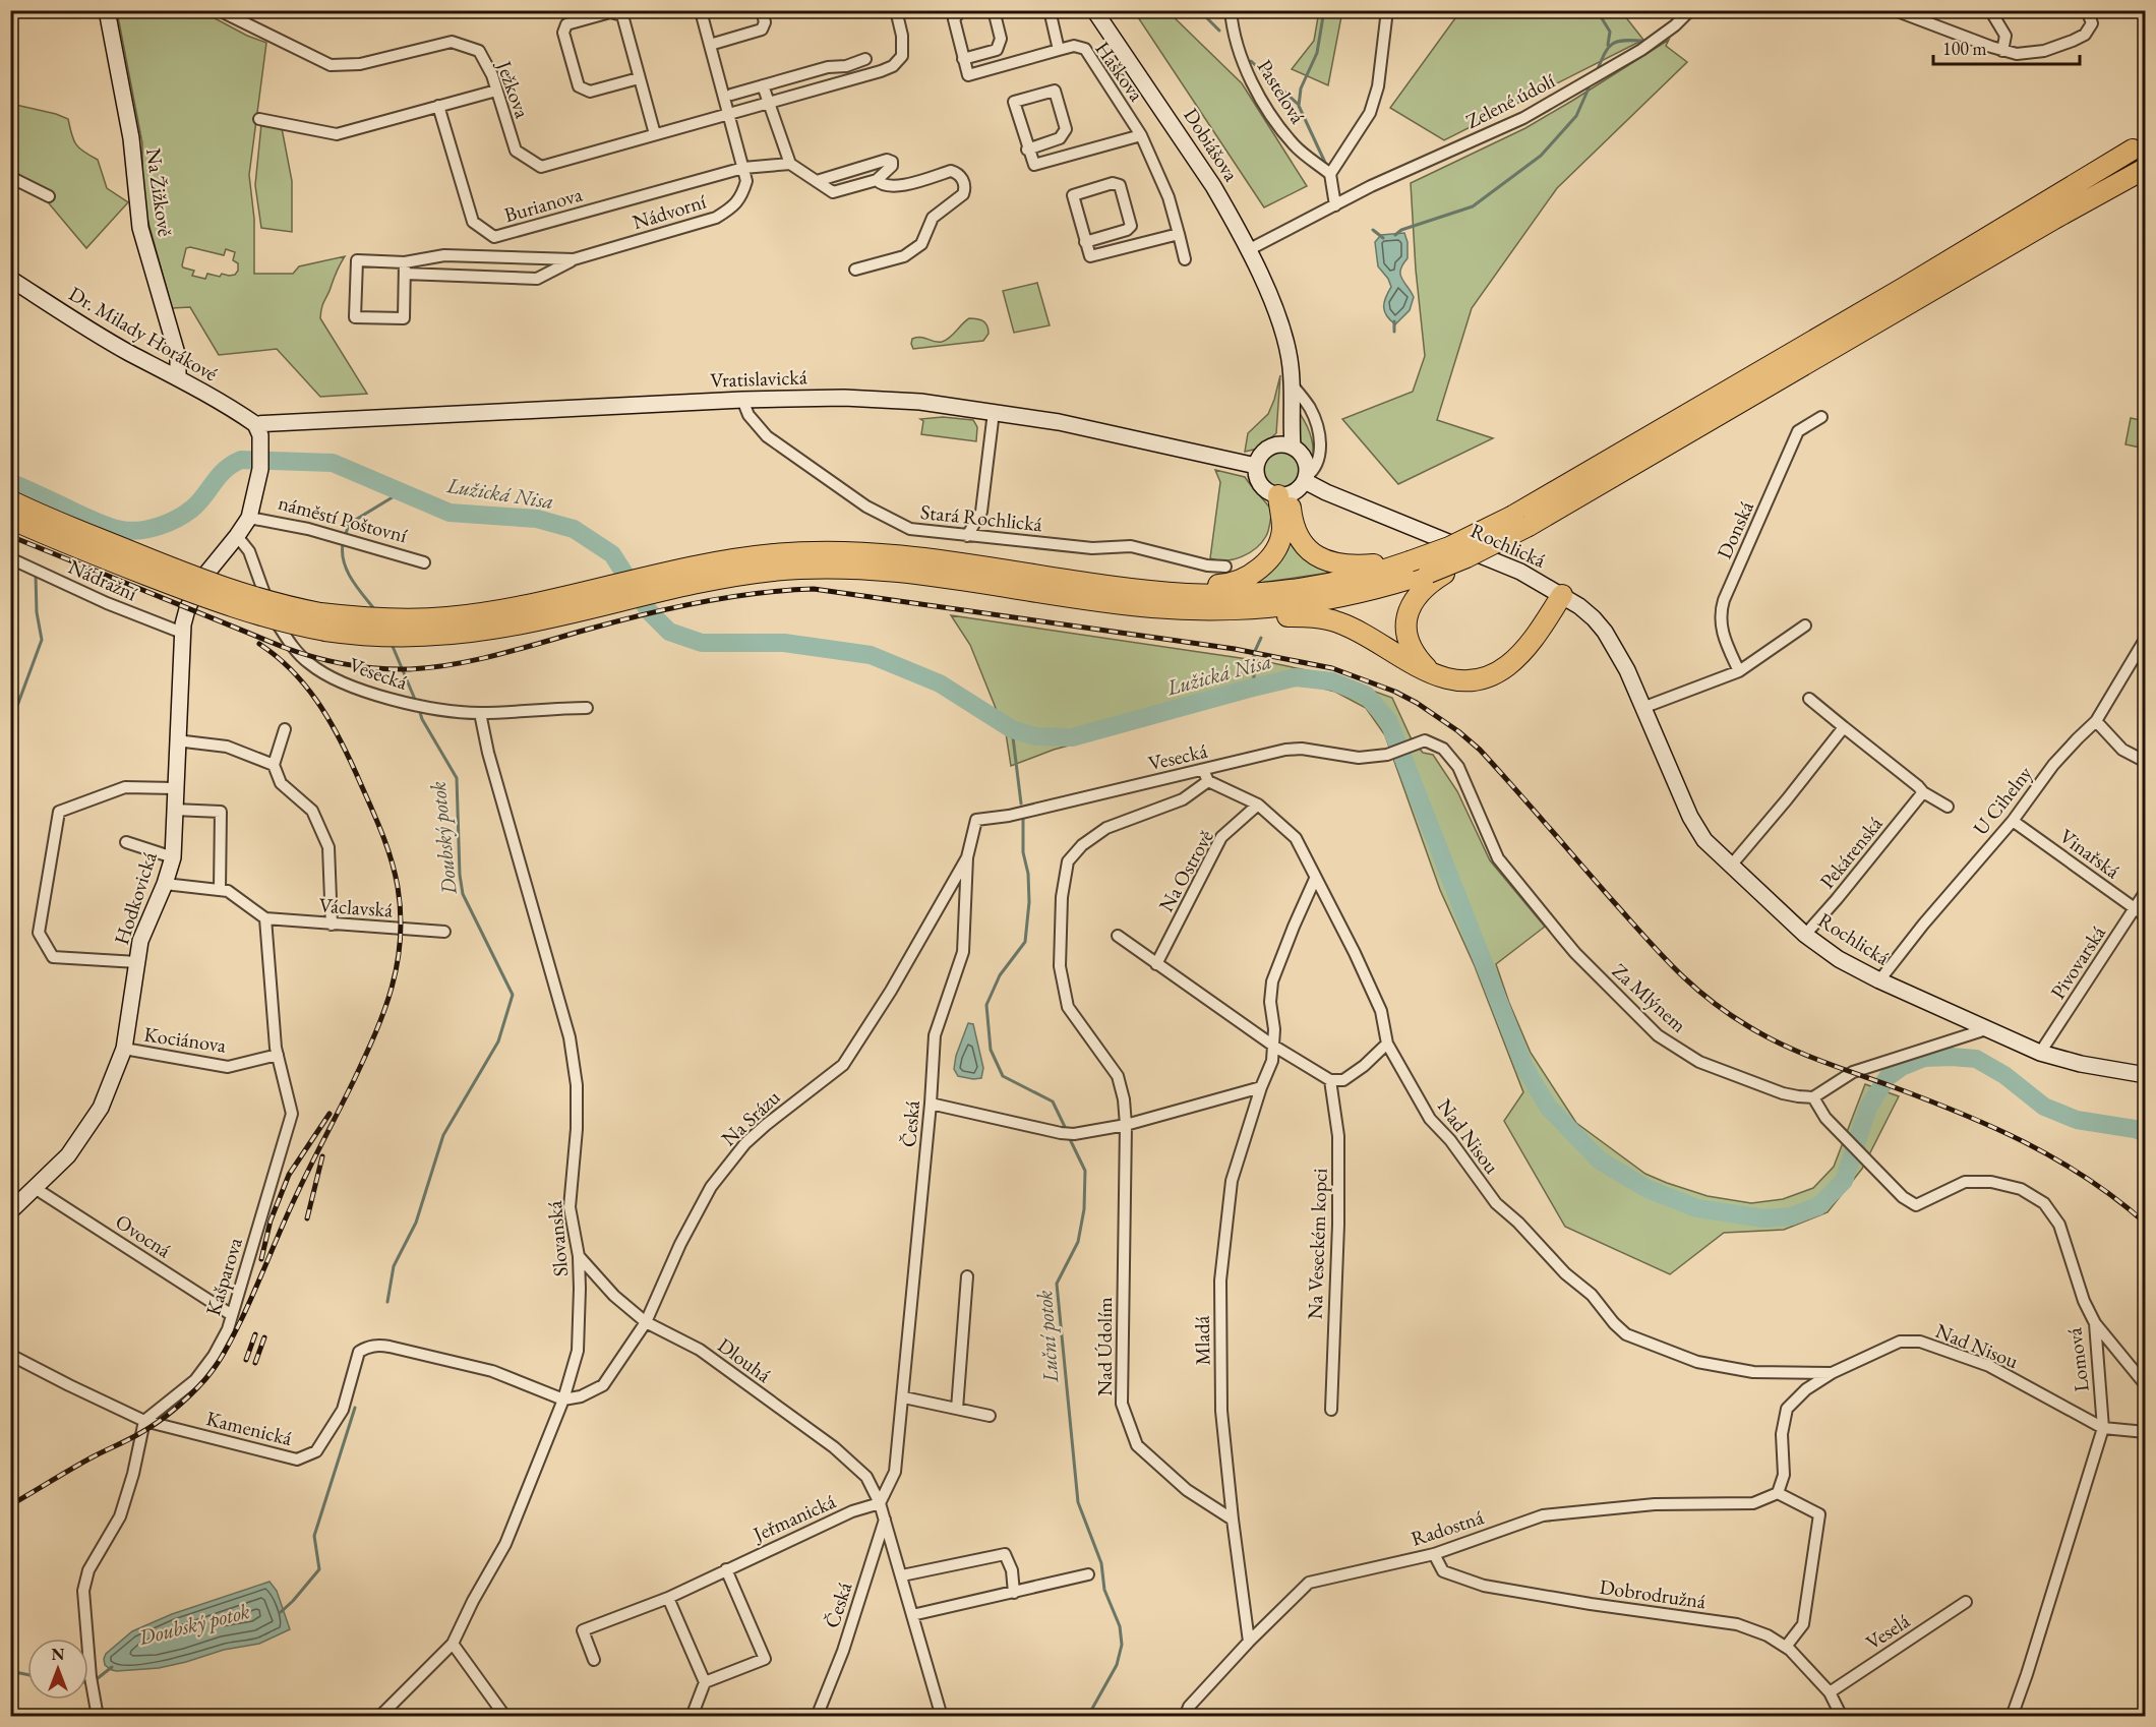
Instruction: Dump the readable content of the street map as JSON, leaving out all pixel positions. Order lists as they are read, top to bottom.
{
  "streets": {
    "street": [
      "Haškova",
      "Ježkova",
      "Pastelová",
      "Zelené údolí",
      "Dobiášova",
      "Na Žižkově",
      "Burianova",
      "Nádvorní",
      "Dr. Milady Horákové",
      "Vratislavická",
      "Stará Rochlická",
      "náměstí Poštovní",
      "Donská",
      "Rochlická",
      "Nádražní",
      "Vesecká",
      "U Cihelny",
      "Pekárenská",
      "Vinařská",
      "Na Ostrově",
      "Hodkovická",
      "Václavská",
      "Pivovarská",
      "Za Mlýnem",
      "Kociánova",
      "Na Srázu",
      "Česká",
      "Nad Nisou",
      "Ovocná",
      "Slovanská",
      "Na Veseckém kopci",
      "Kašparova",
      "Mladá",
      "Nad Údolím",
      "Dlouhá",
      "Lomová",
      "Kamenická",
      "Jeřmanická",
      "Radostná",
      "Dobrodružná",
      "Veselá"
    ]
  },
  "crossings": [
    ["Zelené údolí", "Dobiášova"],
    ["Dobiášova", "Vratislavická"],
    ["Dobiášova", "Rochlická"],
    ["Na Žižkově", "Dr. Milady Horákové"],
    ["Burianova", "Nádvorní"],
    ["Dr. Milady Horákové", "Vratislavická"],
    ["Dr. Milady Horákové", "náměstí Poštovní"],
    ["Vratislavická", "Stará Rochlická"],
    ["Vratislavická", "náměstí Poštovní"],
    ["Vratislavická", "Rochlická"],
    ["náměstí Poštovní", "Nádražní"],
    ["náměstí Poštovní", "Vesecká"],
    ["náměstí Poštovní", "Hodkovická"],
    ["Rochlická", "U Cihelny"],
    ["Rochlická", "Pekárenská"],
    ["Rochlická", "Pivovarská"],
    ["Nádražní", "Hodkovická"],
    ["Vesecká", "Za Mlýnem"],
    ["Vesecká", "Na Srázu"],
    ["Vesecká", "Česká"],
    ["Vesecká", "Slovanská"],
    ["U Cihelny", "Vinařská"],
    ["Vinařská", "Pivovarská"],
    ["Na Ostrově", "Nad Nisou"],
    ["Hodkovická", "Kociánova"],
    ["Hodkovická", "Ovocná"],
    ["Václavská", "Kašparova"],
    ["Za Mlýnem", "Lomová"],
    ["Kociánova", "Kašparova"],
    ["Na Srázu", "Česká"],
    ["Na Srázu", "Slovanská"],
    ["Na Srázu", "Dlouhá"],
    ["Na Srázu", "Kamenická"],
    ["Česká", "Dlouhá"],
    ["Česká", "Jeřmanická"],
    ["Nad Nisou", "Nad Údolím"],
    ["Nad Nisou", "Lomová"],
    ["Nad Nisou", "Radostná"],
    ["Ovocná", "Kašparova"],
    ["Slovanská", "Dlouhá"],
    ["Slovanská", "Kamenická"],
    ["Kašparova", "Kamenická"],
    ["Mladá", "Nad Údolím"],
    ["Mladá", "Radostná"],
    ["Dlouhá", "Jeřmanická"],
    ["Radostná", "Dobrodružná"],
    ["Dobrodružná", "Veselá"]
  ],
  "water": ["Lužická Nisa", "Doubský potok", "Luční potok"],
  "scale_bar": "100 m",
  "north": "top"
}
